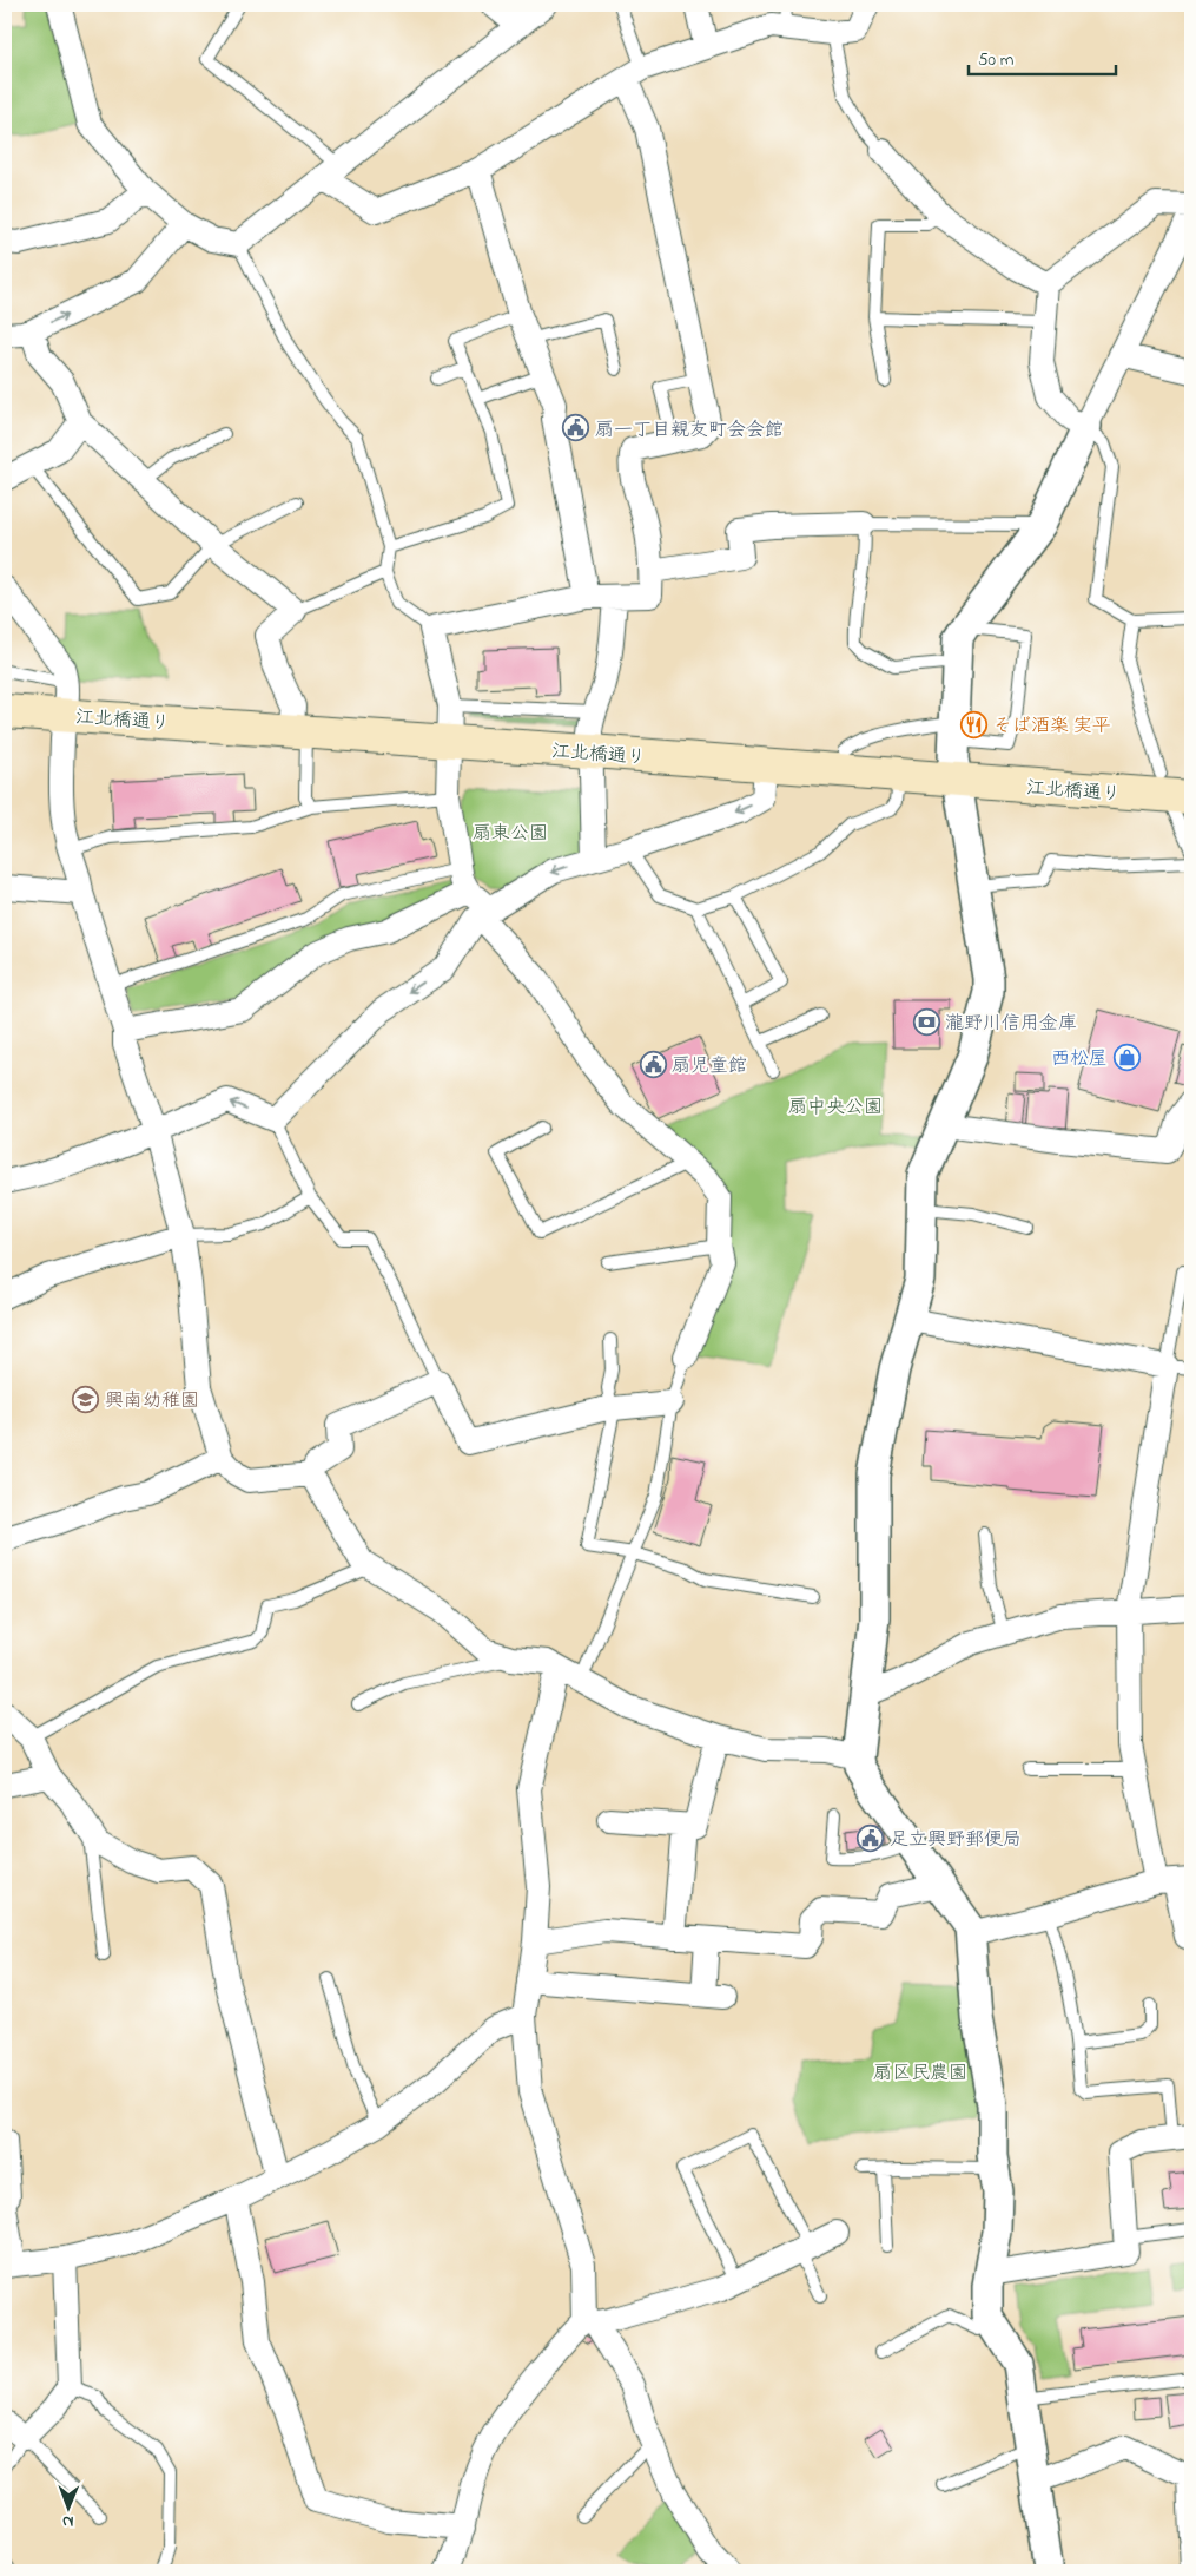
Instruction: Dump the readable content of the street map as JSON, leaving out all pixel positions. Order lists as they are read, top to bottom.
{
  "streets": {
    "main road": ["江北橋通り"]
  },
  "parks": ["扇東公園", "扇中央公園", "扇区民農園"],
  "places": {
    "public building": ["扇一丁目親友町会会館", "扇児童館", "足立興野郵便局"],
    "restaurant": ["そば酒楽 実平"],
    "bank": ["瀧野川信用金庫"],
    "shop": ["西松屋"],
    "school or university": ["興南幼稚園"]
  },
  "scale_bar": "50 m",
  "north": "bottom"
}
